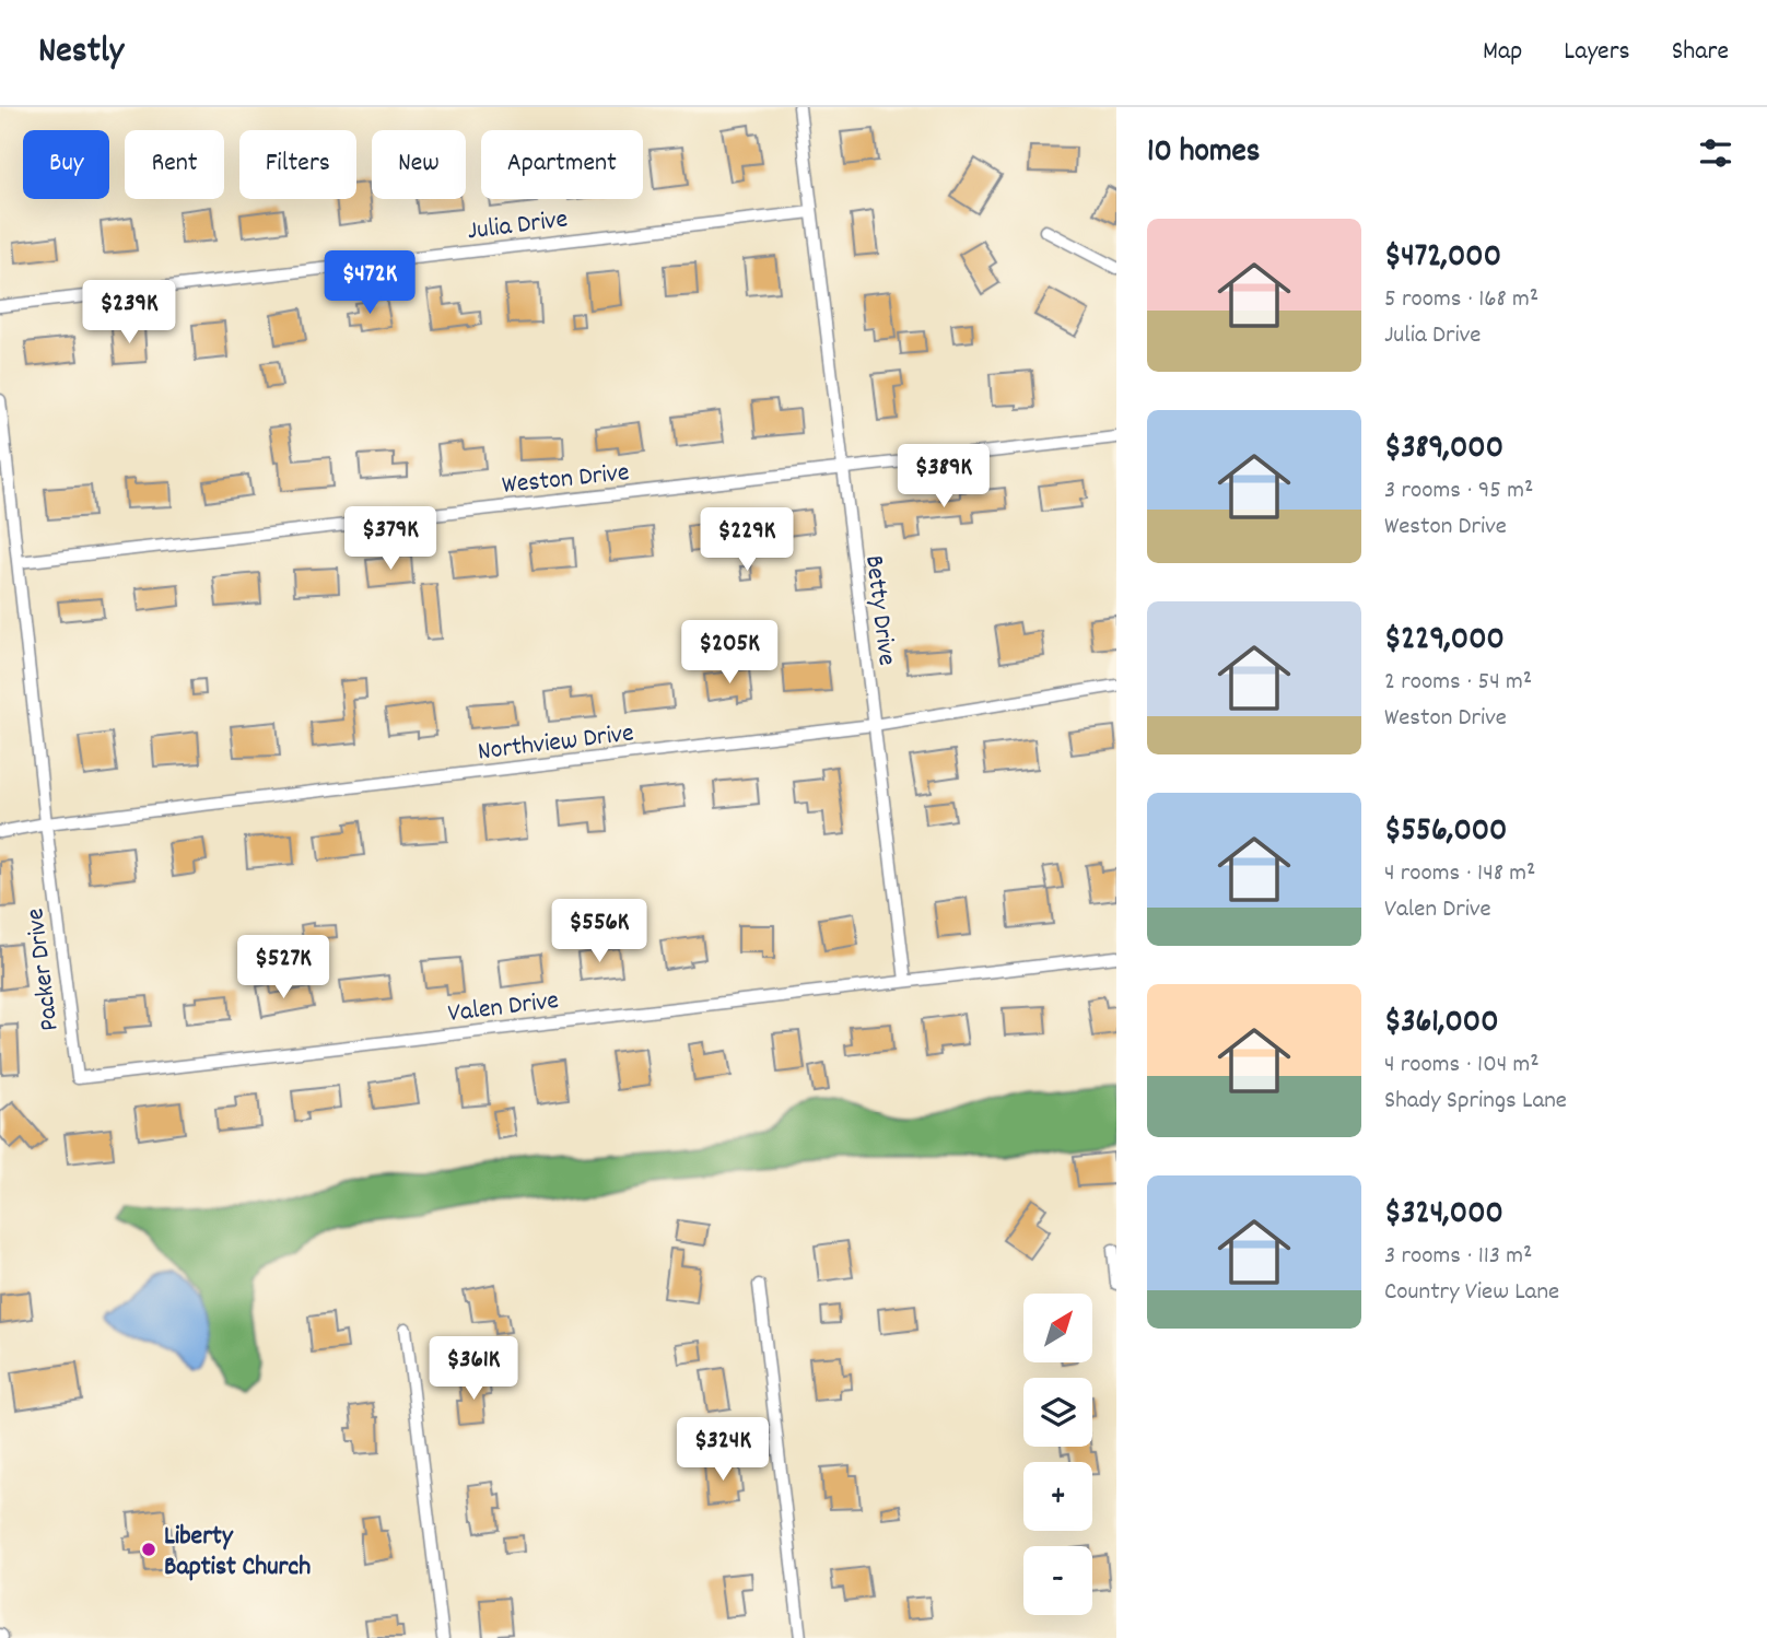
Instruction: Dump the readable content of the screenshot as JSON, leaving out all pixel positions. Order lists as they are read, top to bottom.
{
  "streets": {
    "street": [
      "Julia Drive",
      "Weston Drive",
      "Betty Drive",
      "Northview Drive",
      "Packer Drive",
      "Valen Drive"
    ]
  },
  "crossings": [
    ["Julia Drive", "Betty Drive"],
    ["Weston Drive", "Betty Drive"],
    ["Weston Drive", "Packer Drive"],
    ["Betty Drive", "Northview Drive"],
    ["Betty Drive", "Valen Drive"],
    ["Northview Drive", "Packer Drive"],
    ["Packer Drive", "Valen Drive"]
  ],
  "places": ["Liberty Baptist Church"],
  "north": "top right",
  "page": {
    "header": "Nestly",
    "nav": ["Map", "Layers", "Share"],
    "heading": "10 homes",
    "chip": [
      "Buy",
      "Rent",
      "Filters",
      "New",
      "Apartment"
    ],
    "list": [
      {
        "name": "$472,000",
        "note": "5 rooms · 168 m² · Julia Drive"
      },
      {
        "name": "$389,000",
        "note": "3 rooms · 95 m² · Weston Drive"
      },
      {
        "name": "$229,000",
        "note": "2 rooms · 54 m² · Weston Drive"
      },
      {
        "name": "$556,000",
        "note": "4 rooms · 148 m² · Valen Drive"
      },
      {
        "name": "$361,000",
        "note": "4 rooms · 104 m² · Shady Springs Lane"
      },
      {
        "name": "$324,000",
        "note": "3 rooms · 113 m² · Country View Lane"
      }
    ],
    "price": [
      "$472K",
      "$239K",
      "$389K",
      "$379K",
      "$229K",
      "$205K",
      "$556K",
      "$527K",
      "$361K",
      "$324K"
    ],
    "map_buttons": ["+", "−"]
  }
}
